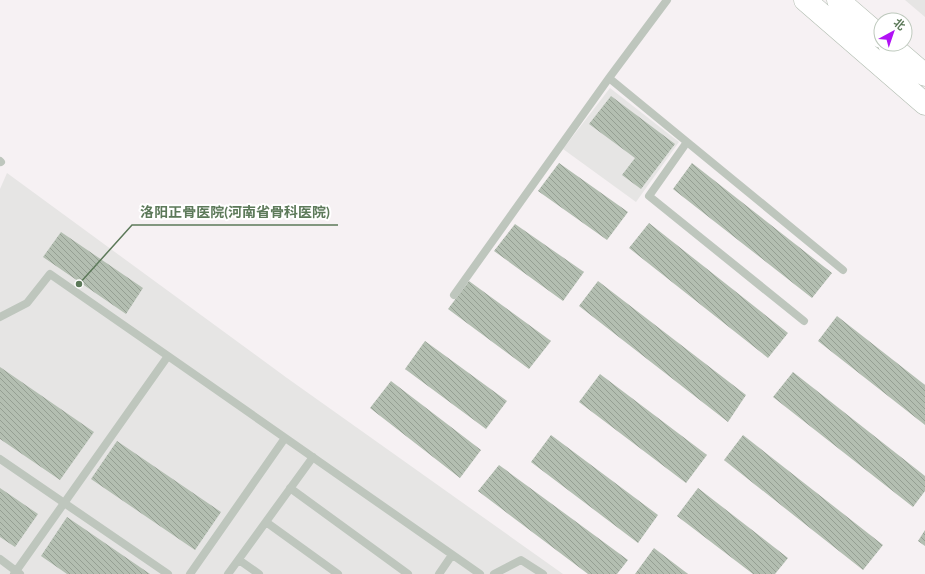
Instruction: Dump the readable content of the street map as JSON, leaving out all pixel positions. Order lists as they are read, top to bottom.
{
  "places": ["洛阳正骨医院(河南省骨科医院)"],
  "north": "top right"
}
